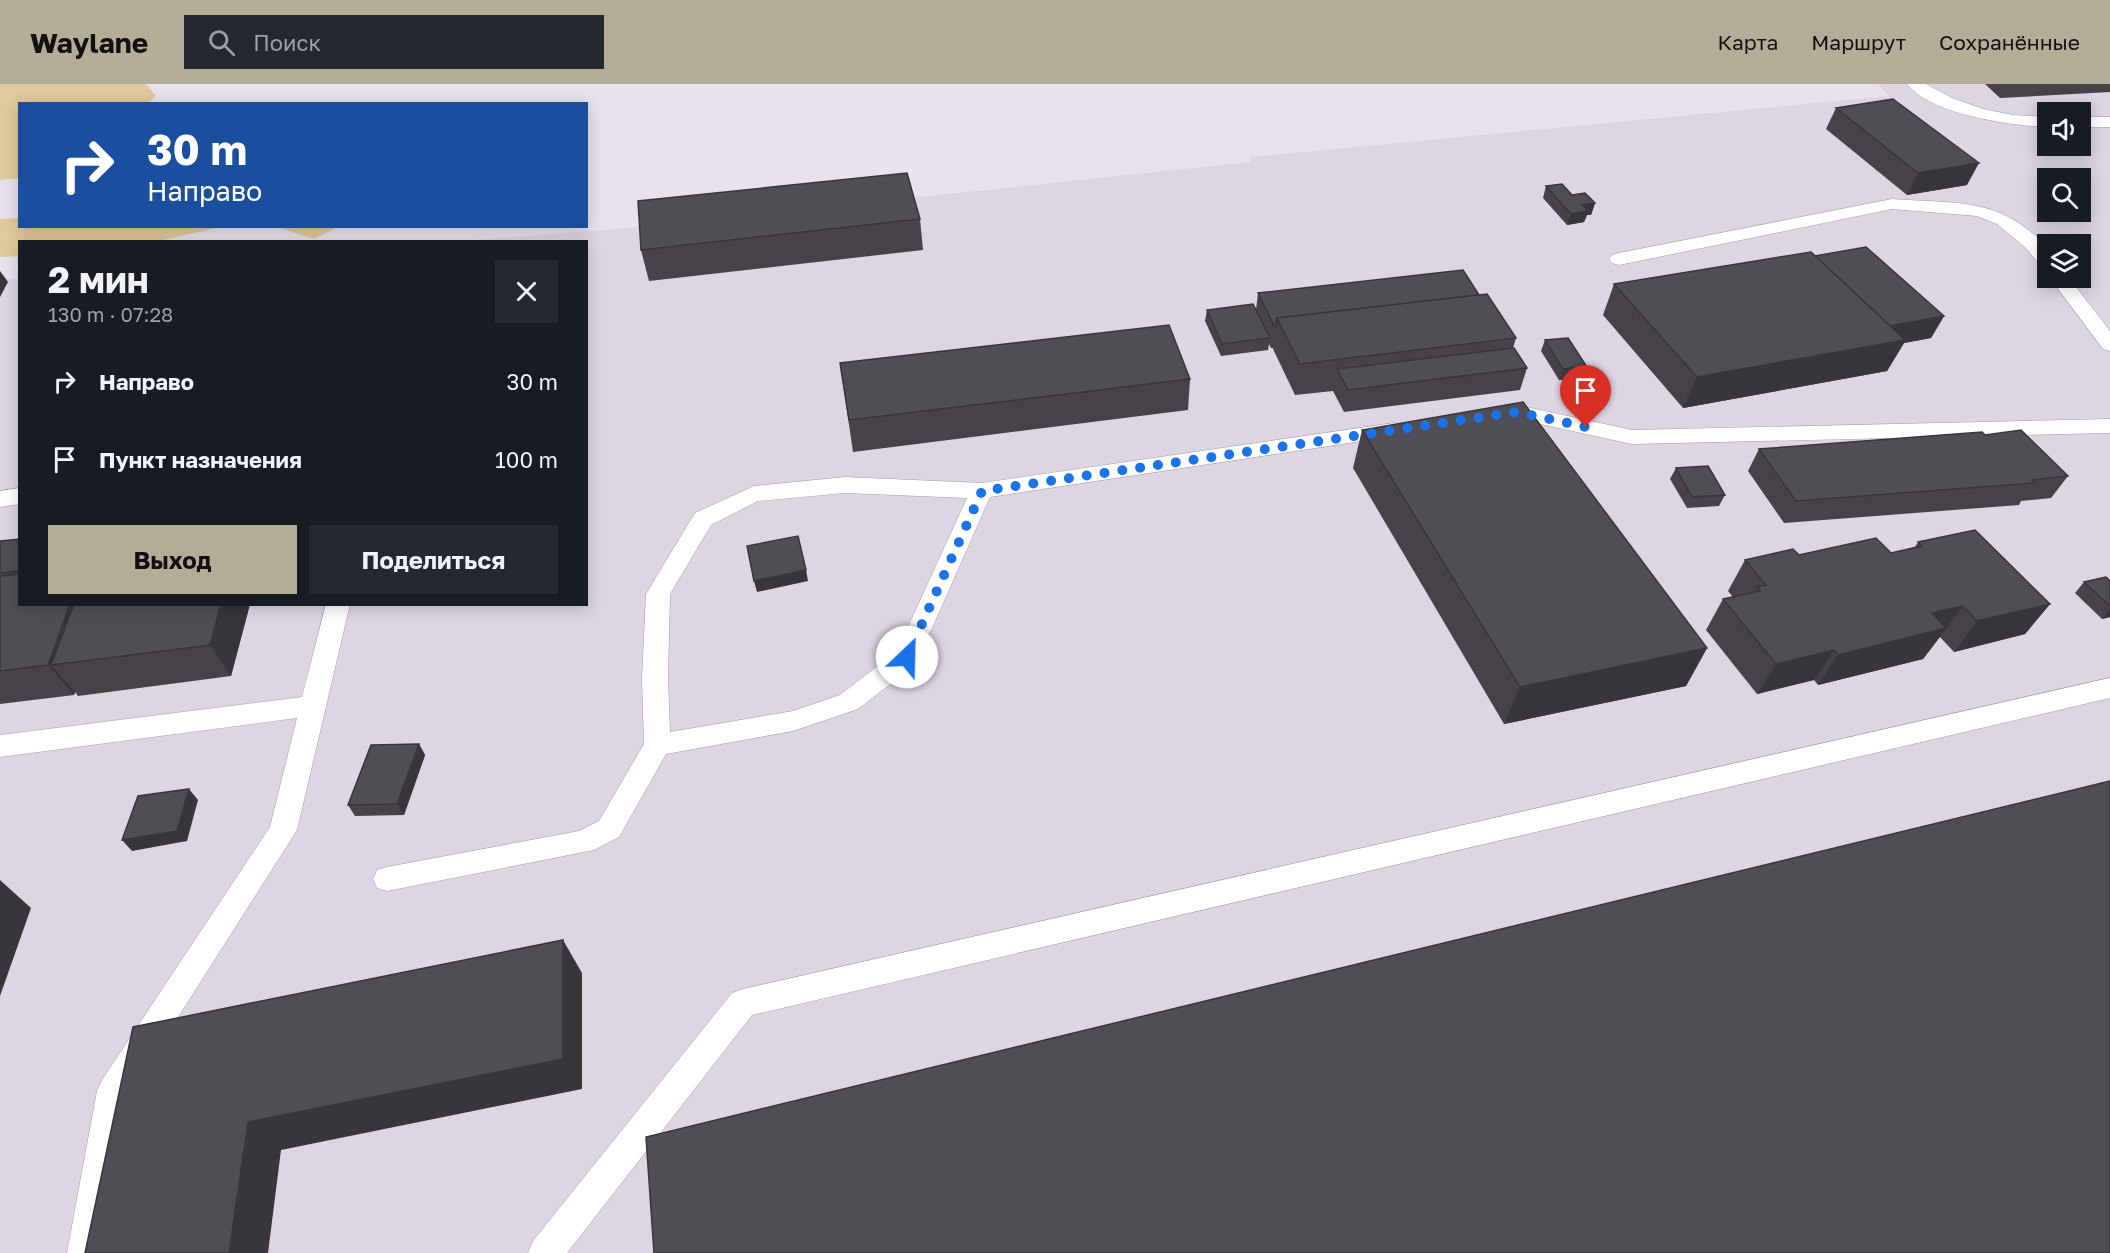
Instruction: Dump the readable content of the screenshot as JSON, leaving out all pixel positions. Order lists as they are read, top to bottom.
{
  "page": {
    "header": "Waylane",
    "search": "Поиск",
    "nav": ["Карта", "Маршрут", "Сохранённые"],
    "turn": ["30 m", "Направо"],
    "heading": ["2 мин", "130 m · 07:28"],
    "list": [
      {
        "name": "Направо",
        "value": "30 m"
      },
      {
        "name": "Пункт назначения",
        "value": "100 m"
      }
    ],
    "buttons": ["Выход", "Поделиться"]
  }
}
